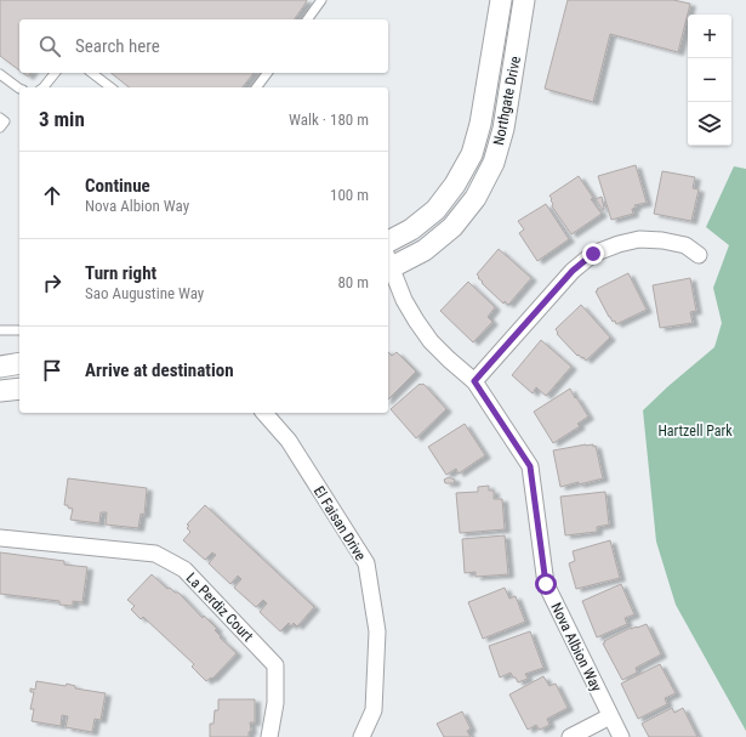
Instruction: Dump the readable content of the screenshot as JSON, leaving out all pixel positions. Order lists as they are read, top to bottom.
{
  "streets": {
    "street": [
      "Northgate Drive",
      "El Faisan Drive",
      "La Perdiz Court",
      "Nova Albion Way"
    ]
  },
  "crossings": [
    ["Northgate Drive", "Nova Albion Way"]
  ],
  "parks": ["Hartzell Park"],
  "page": {
    "map_buttons": ["+", "−"],
    "search": "Search here",
    "heading": ["3 min", "Walk · 180 m"],
    "list": [
      ["Continue", "Nova Albion Way", "100 m"],
      ["Turn right", "Sao Augustine Way", "80 m"],
      "Arrive at destination"
    ]
  }
}
